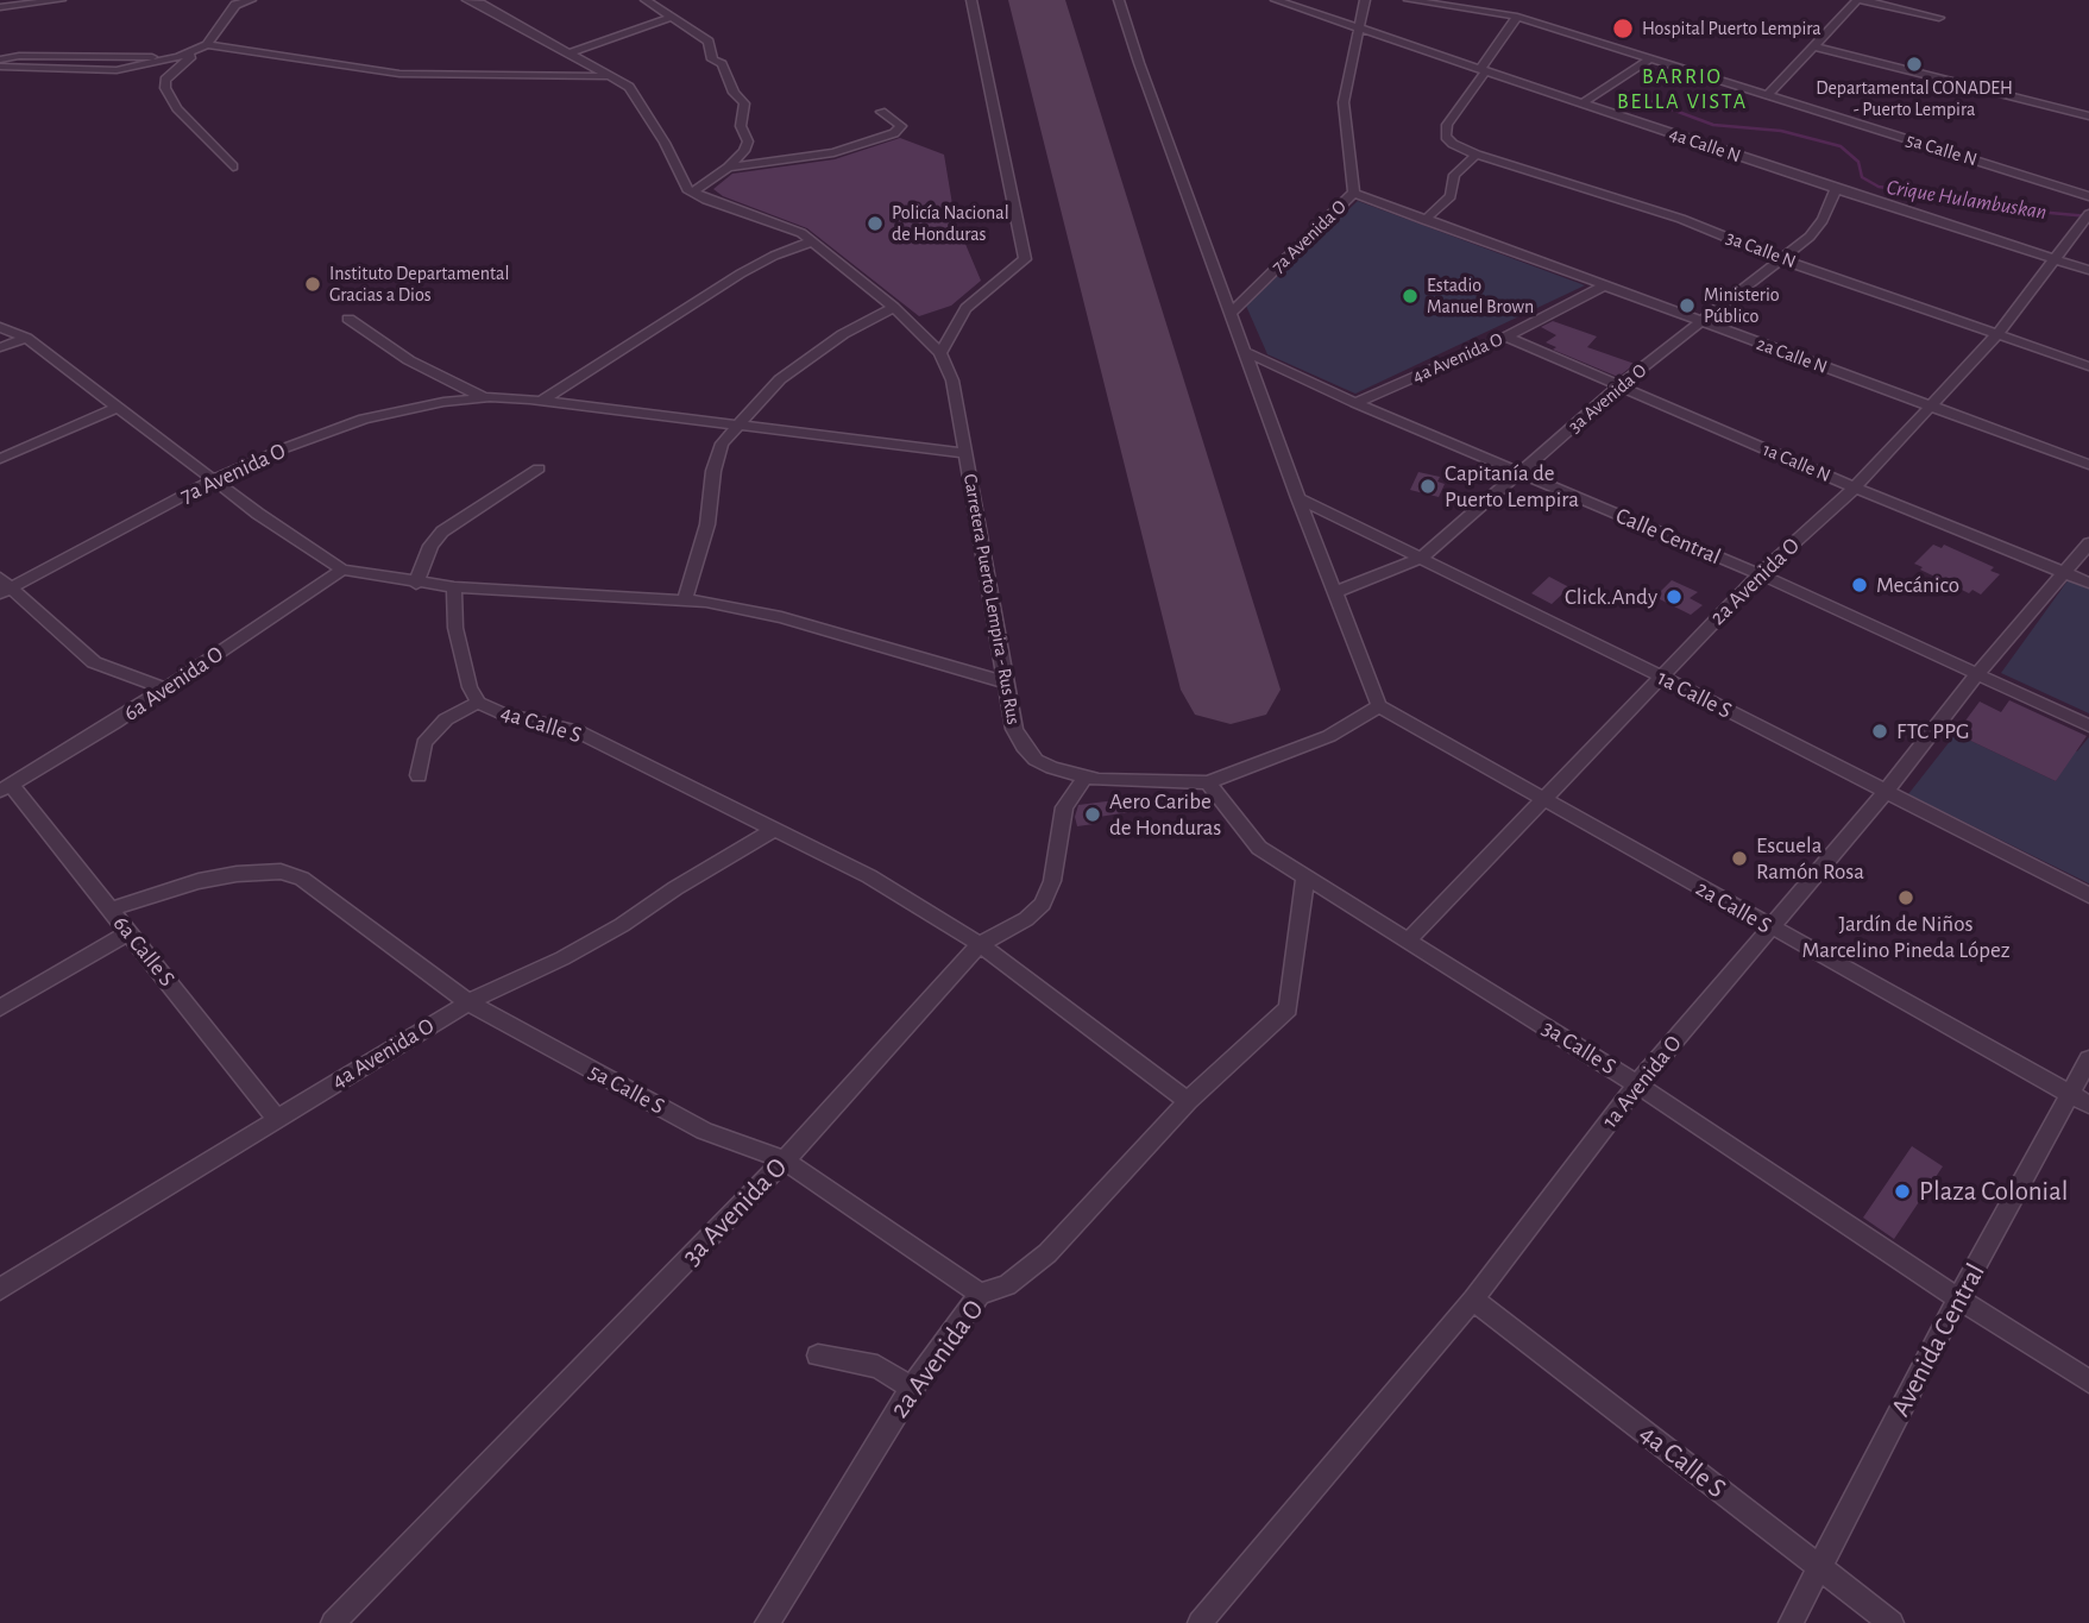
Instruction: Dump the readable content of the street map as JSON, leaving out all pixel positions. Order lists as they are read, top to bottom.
{
  "streets": {
    "street": [
      "4a Calle N",
      "5a Calle N",
      "7a Avenida O",
      "3a Calle N",
      "2a Calle N",
      "4a Avenida O",
      "3a Avenida O",
      "1a Calle N",
      "Calle Central",
      "2a Avenida O",
      "Carretera Puerto Lempira - Rus Rus",
      "6a Avenida O",
      "1a Calle S",
      "4a Calle S",
      "2a Calle S",
      "6a Calle S",
      "3a Calle S",
      "1a Avenida O",
      "5a Calle S",
      "Avenida Central"
    ]
  },
  "crossings": [
    ["4a Calle N", "7a Avenida O"],
    ["4a Calle N", "3a Calle N"],
    ["4a Calle N", "3a Avenida O"],
    ["4a Calle N", "2a Avenida O"],
    ["7a Avenida O", "2a Calle N"],
    ["3a Calle N", "3a Avenida O"],
    ["3a Calle N", "2a Avenida O"],
    ["2a Calle N", "4a Avenida O"],
    ["2a Calle N", "3a Avenida O"],
    ["2a Calle N", "2a Avenida O"],
    ["4a Avenida O", "1a Calle N"],
    ["4a Avenida O", "Calle Central"],
    ["4a Avenida O", "4a Calle S"],
    ["4a Avenida O", "6a Calle S"],
    ["4a Avenida O", "5a Calle S"],
    ["3a Avenida O", "1a Calle N"],
    ["3a Avenida O", "Calle Central"],
    ["3a Avenida O", "Carretera Puerto Lempira - Rus Rus"],
    ["3a Avenida O", "1a Calle S"],
    ["3a Avenida O", "4a Calle S"],
    ["3a Avenida O", "5a Calle S"],
    ["1a Calle N", "2a Avenida O"],
    ["1a Calle N", "1a Avenida O"],
    ["Calle Central", "2a Avenida O"],
    ["Calle Central", "1a Avenida O"],
    ["2a Avenida O", "1a Calle S"],
    ["2a Avenida O", "4a Calle S"],
    ["2a Avenida O", "2a Calle S"],
    ["2a Avenida O", "3a Calle S"],
    ["2a Avenida O", "5a Calle S"],
    ["Carretera Puerto Lempira - Rus Rus", "2a Calle S"],
    ["Carretera Puerto Lempira - Rus Rus", "3a Calle S"],
    ["6a Avenida O", "6a Calle S"],
    ["1a Calle S", "1a Avenida O"],
    ["4a Calle S", "1a Avenida O"],
    ["4a Calle S", "Avenida Central"],
    ["2a Calle S", "1a Avenida O"],
    ["2a Calle S", "Avenida Central"],
    ["6a Calle S", "5a Calle S"],
    ["3a Calle S", "1a Avenida O"],
    ["3a Calle S", "Avenida Central"]
  ],
  "districts": ["BARRIO BELLA VISTA"],
  "water": ["Crique Hulambuskan"],
  "places": [
    "Hospital Puerto Lempira",
    "Departamental CONADEH - Puerto Lempira",
    "Policía Nacional de Honduras",
    "Instituto Departamental Gracias a Dios",
    "Estadio Manuel Brown",
    "Ministerio Público",
    "Capitanía de Puerto Lempira",
    "Mecánico",
    "Click.Andy",
    "FTC PPG",
    "Aero Caribe de Honduras",
    "Escuela Ramón Rosa",
    "Jardín de Niños Marcelino Pineda López",
    "Plaza Colonial"
  ]
}
